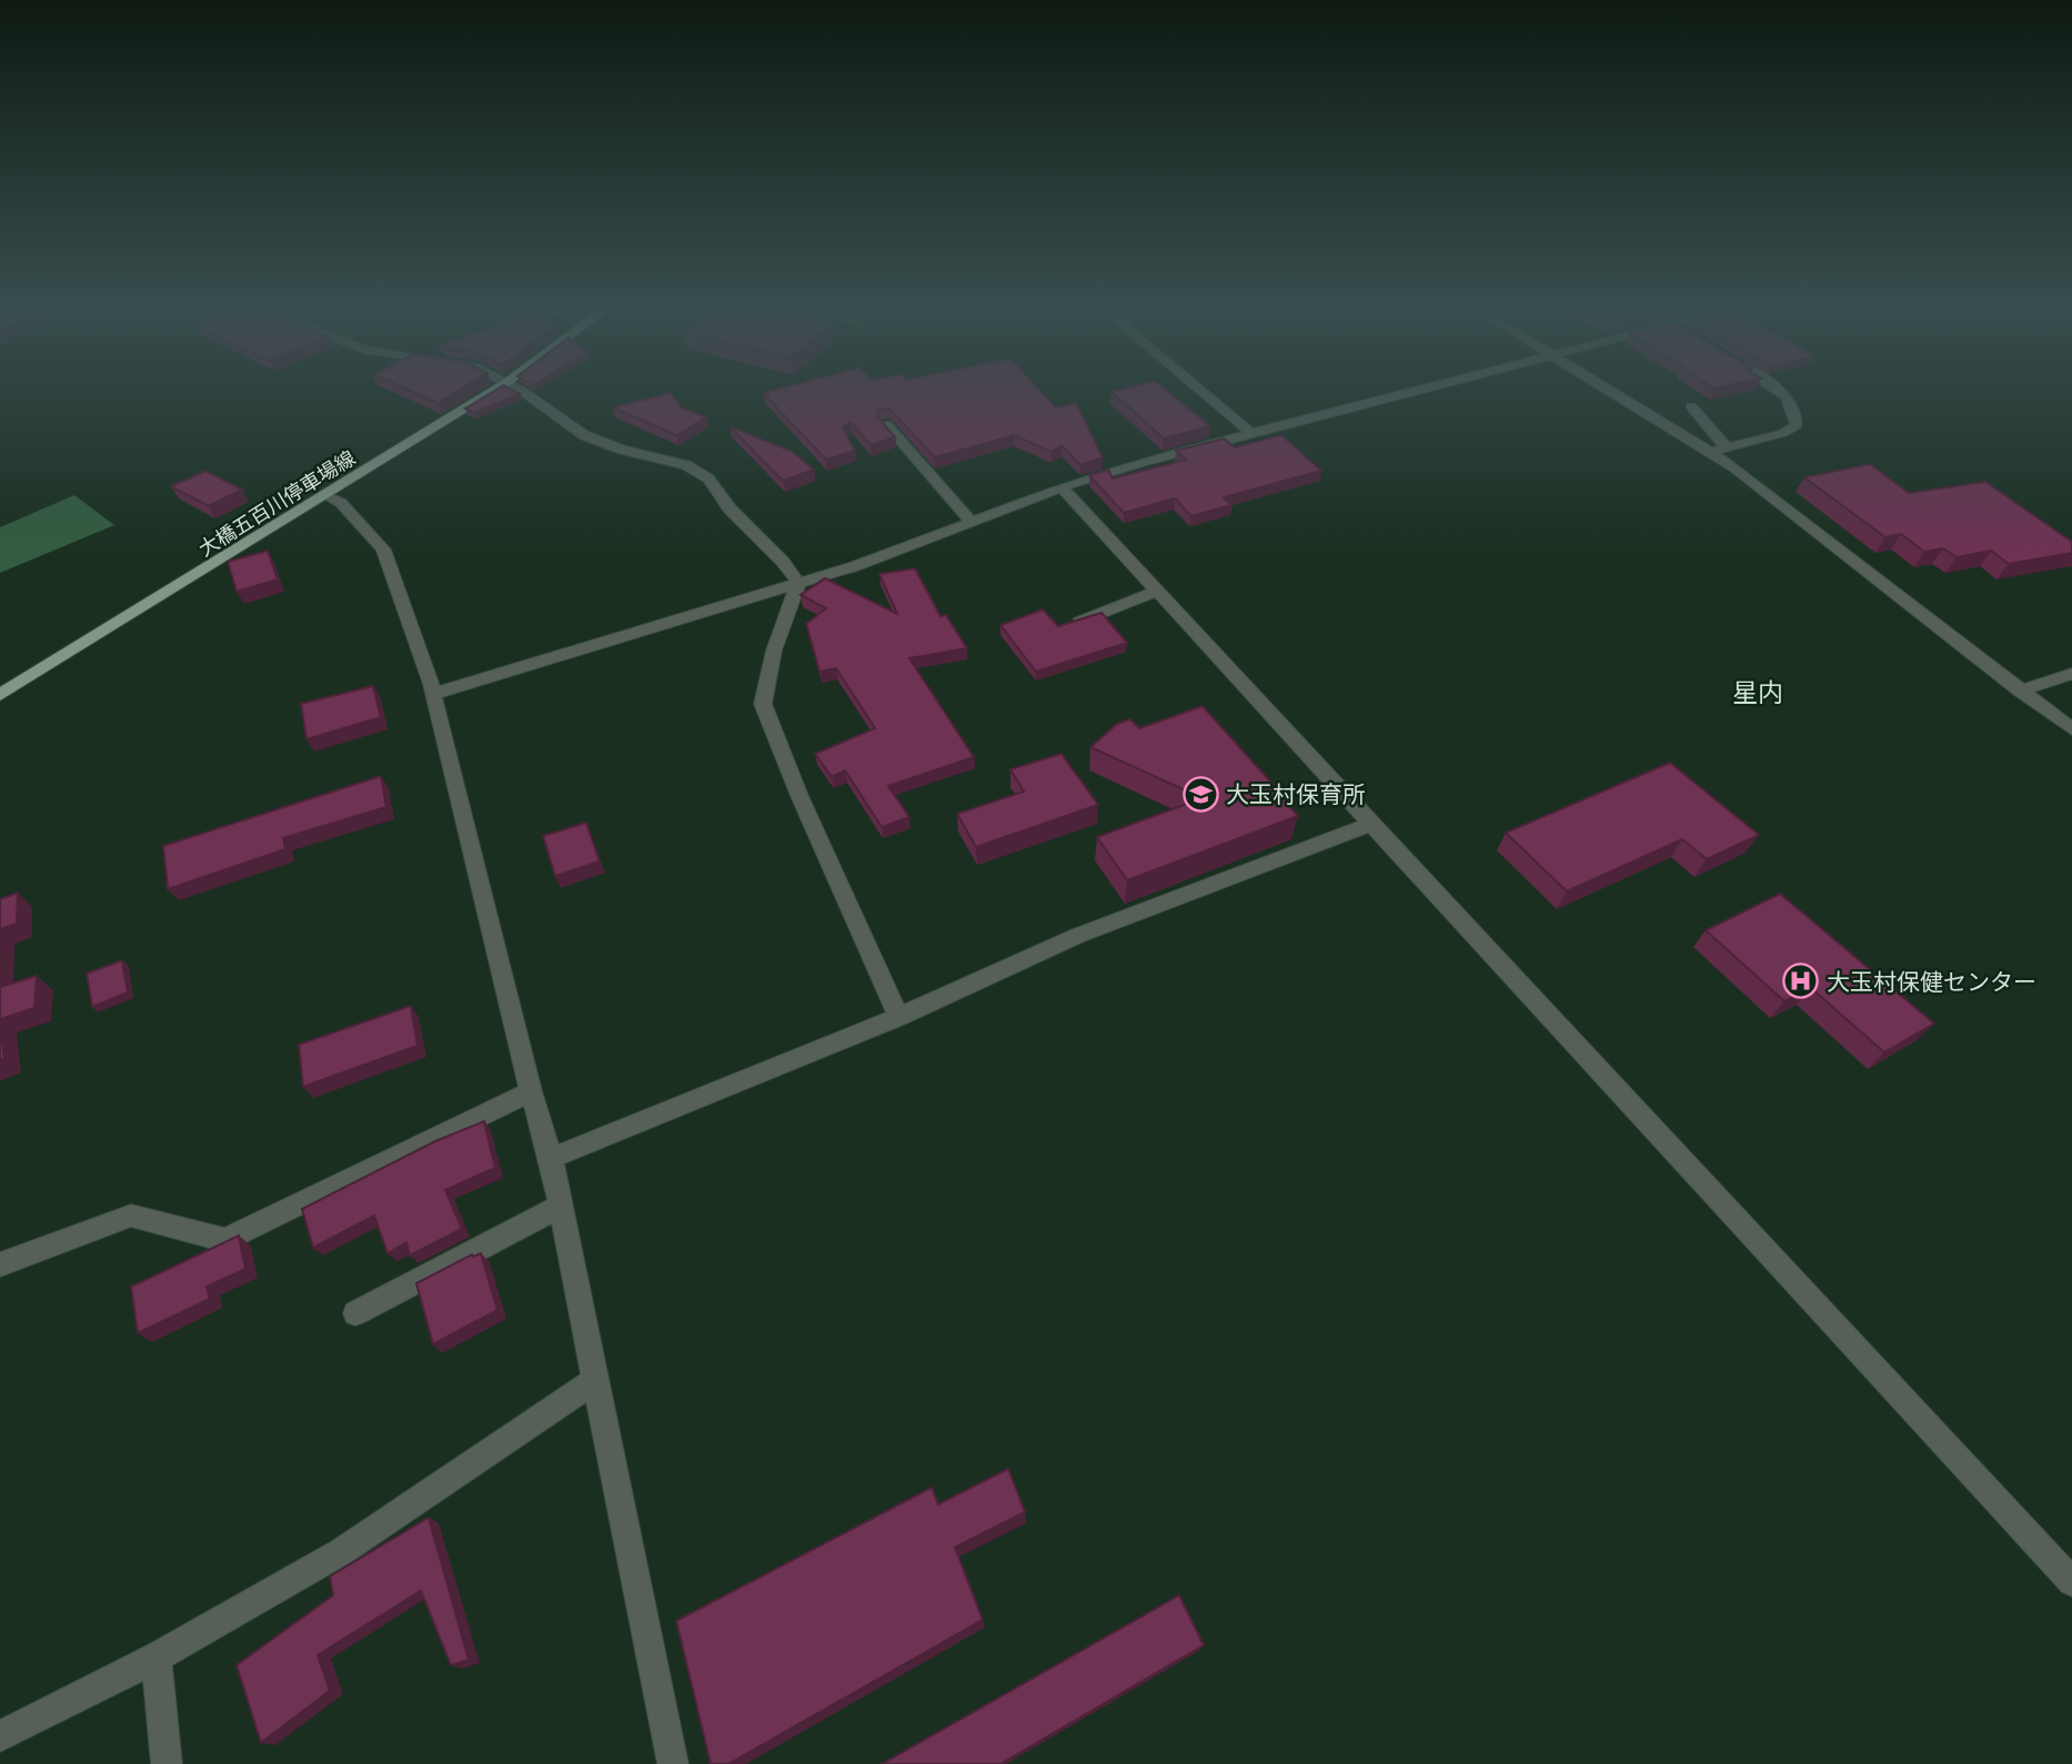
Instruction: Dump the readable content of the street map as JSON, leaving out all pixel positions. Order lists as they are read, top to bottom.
{
  "streets": {
    "main road": ["大橋五百川停車場線"]
  },
  "districts": ["星内"],
  "places": {
    "school or university": ["大玉村保育所"],
    "hospital": ["大玉村保健センター"]
  }
}
